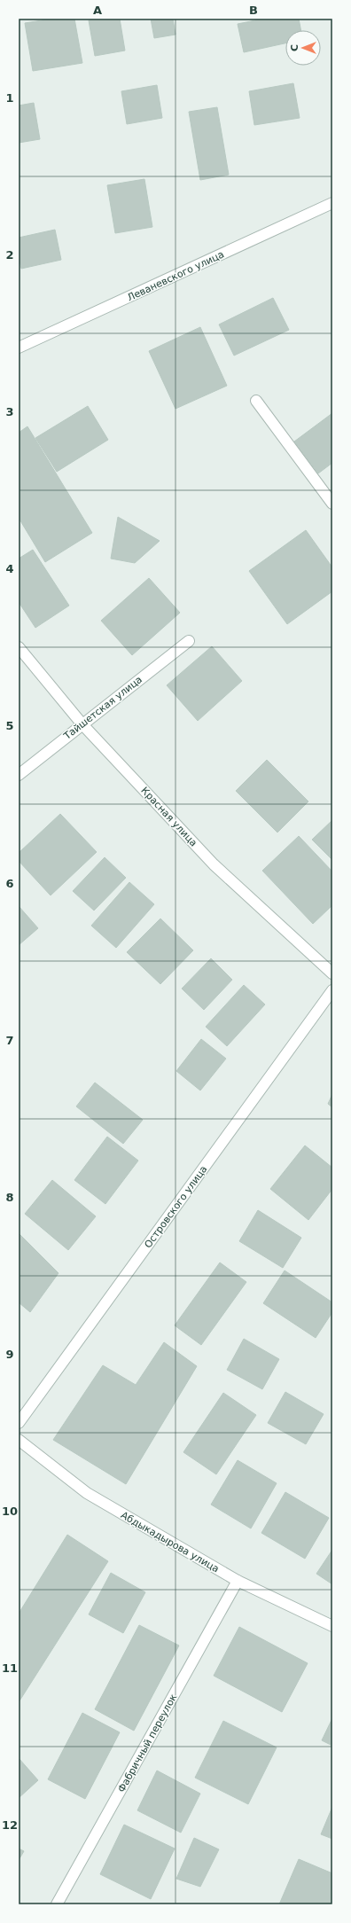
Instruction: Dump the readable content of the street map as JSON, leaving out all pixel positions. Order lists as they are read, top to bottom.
{
  "streets": {
    "street": [
      "Леваневского улица",
      "Тайшетская улица",
      "Красная улица",
      "Островского улица",
      "Абдыкадырова улица",
      "Фабричный переулок"
    ]
  },
  "crossings": [
    ["Тайшетская улица", "Красная улица"],
    ["Абдыкадырова улица", "Фабричный переулок"]
  ],
  "north": "left",
  "grid": {
    "columns": ["A", "B"],
    "rows": [
      "1",
      "2",
      "3",
      "4",
      "5",
      "6",
      "7",
      "8",
      "9",
      "10",
      "11",
      "12"
    ]
  }
}
